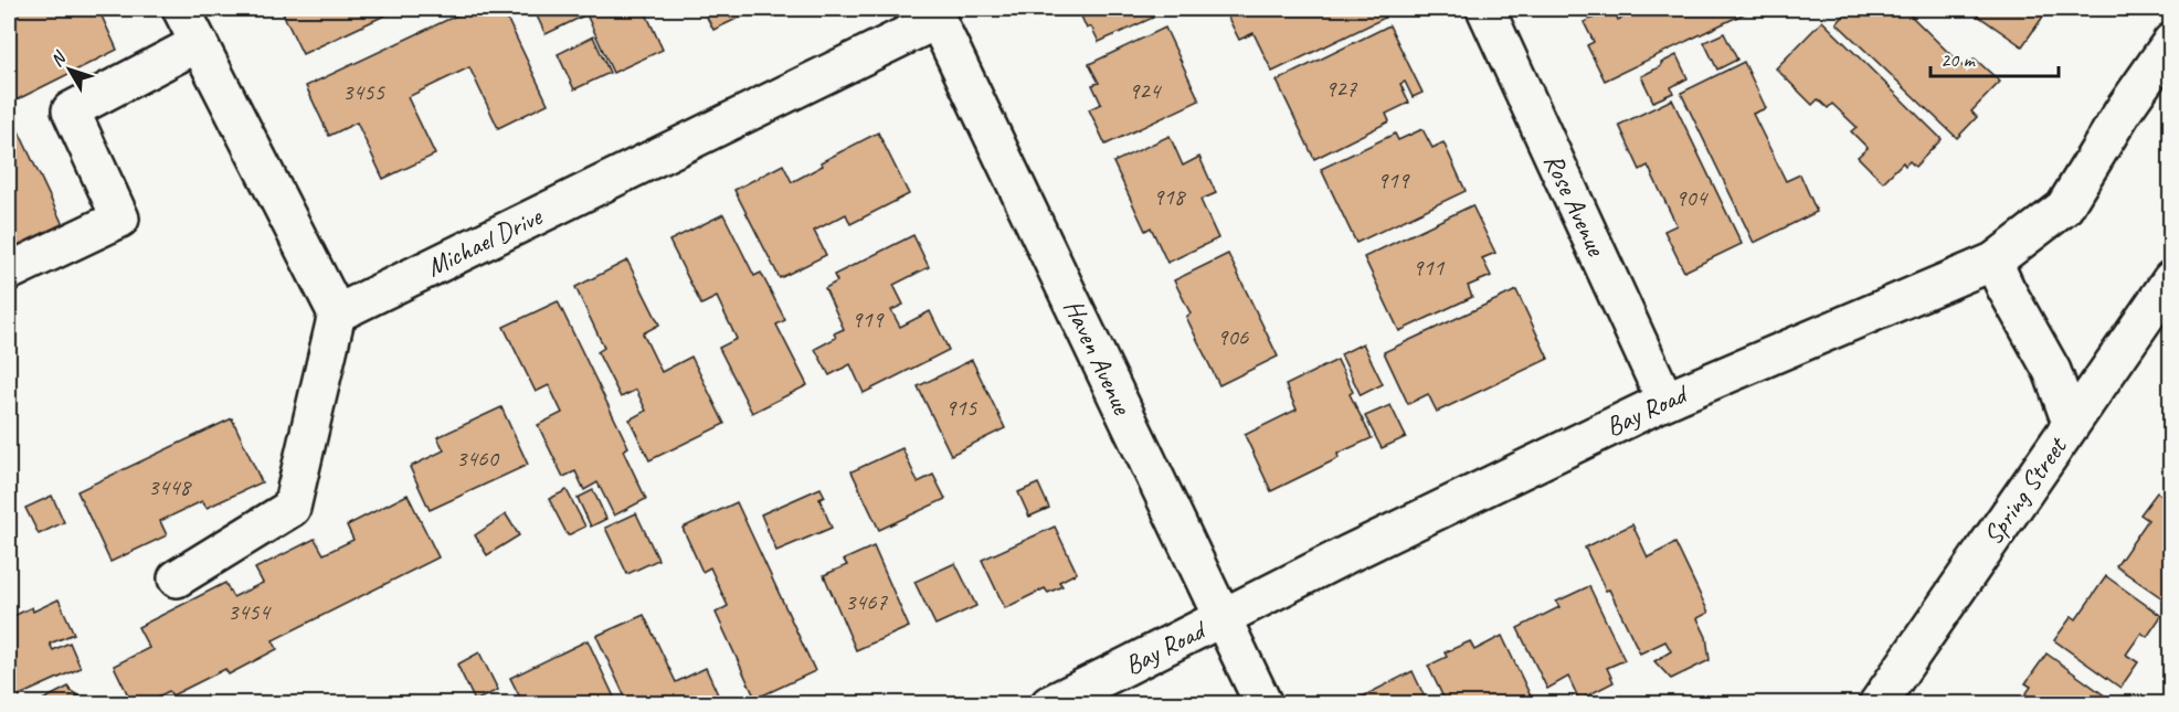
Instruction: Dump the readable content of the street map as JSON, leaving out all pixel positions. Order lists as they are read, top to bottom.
{
  "streets": {
    "street": [
      "Rose Avenue",
      "Michael Drive",
      "Haven Avenue",
      "Bay Road",
      "Spring Street"
    ]
  },
  "crossings": [
    ["Rose Avenue", "Bay Road"],
    ["Michael Drive", "Haven Avenue"],
    ["Haven Avenue", "Bay Road"]
  ],
  "house_numbers": [
    "927",
    "924",
    "3455",
    "919",
    "918",
    "904",
    "911",
    "919",
    "906",
    "915",
    "3460",
    "3448",
    "3467",
    "3454"
  ],
  "scale_bar": "20 m",
  "north": "top left"
}
